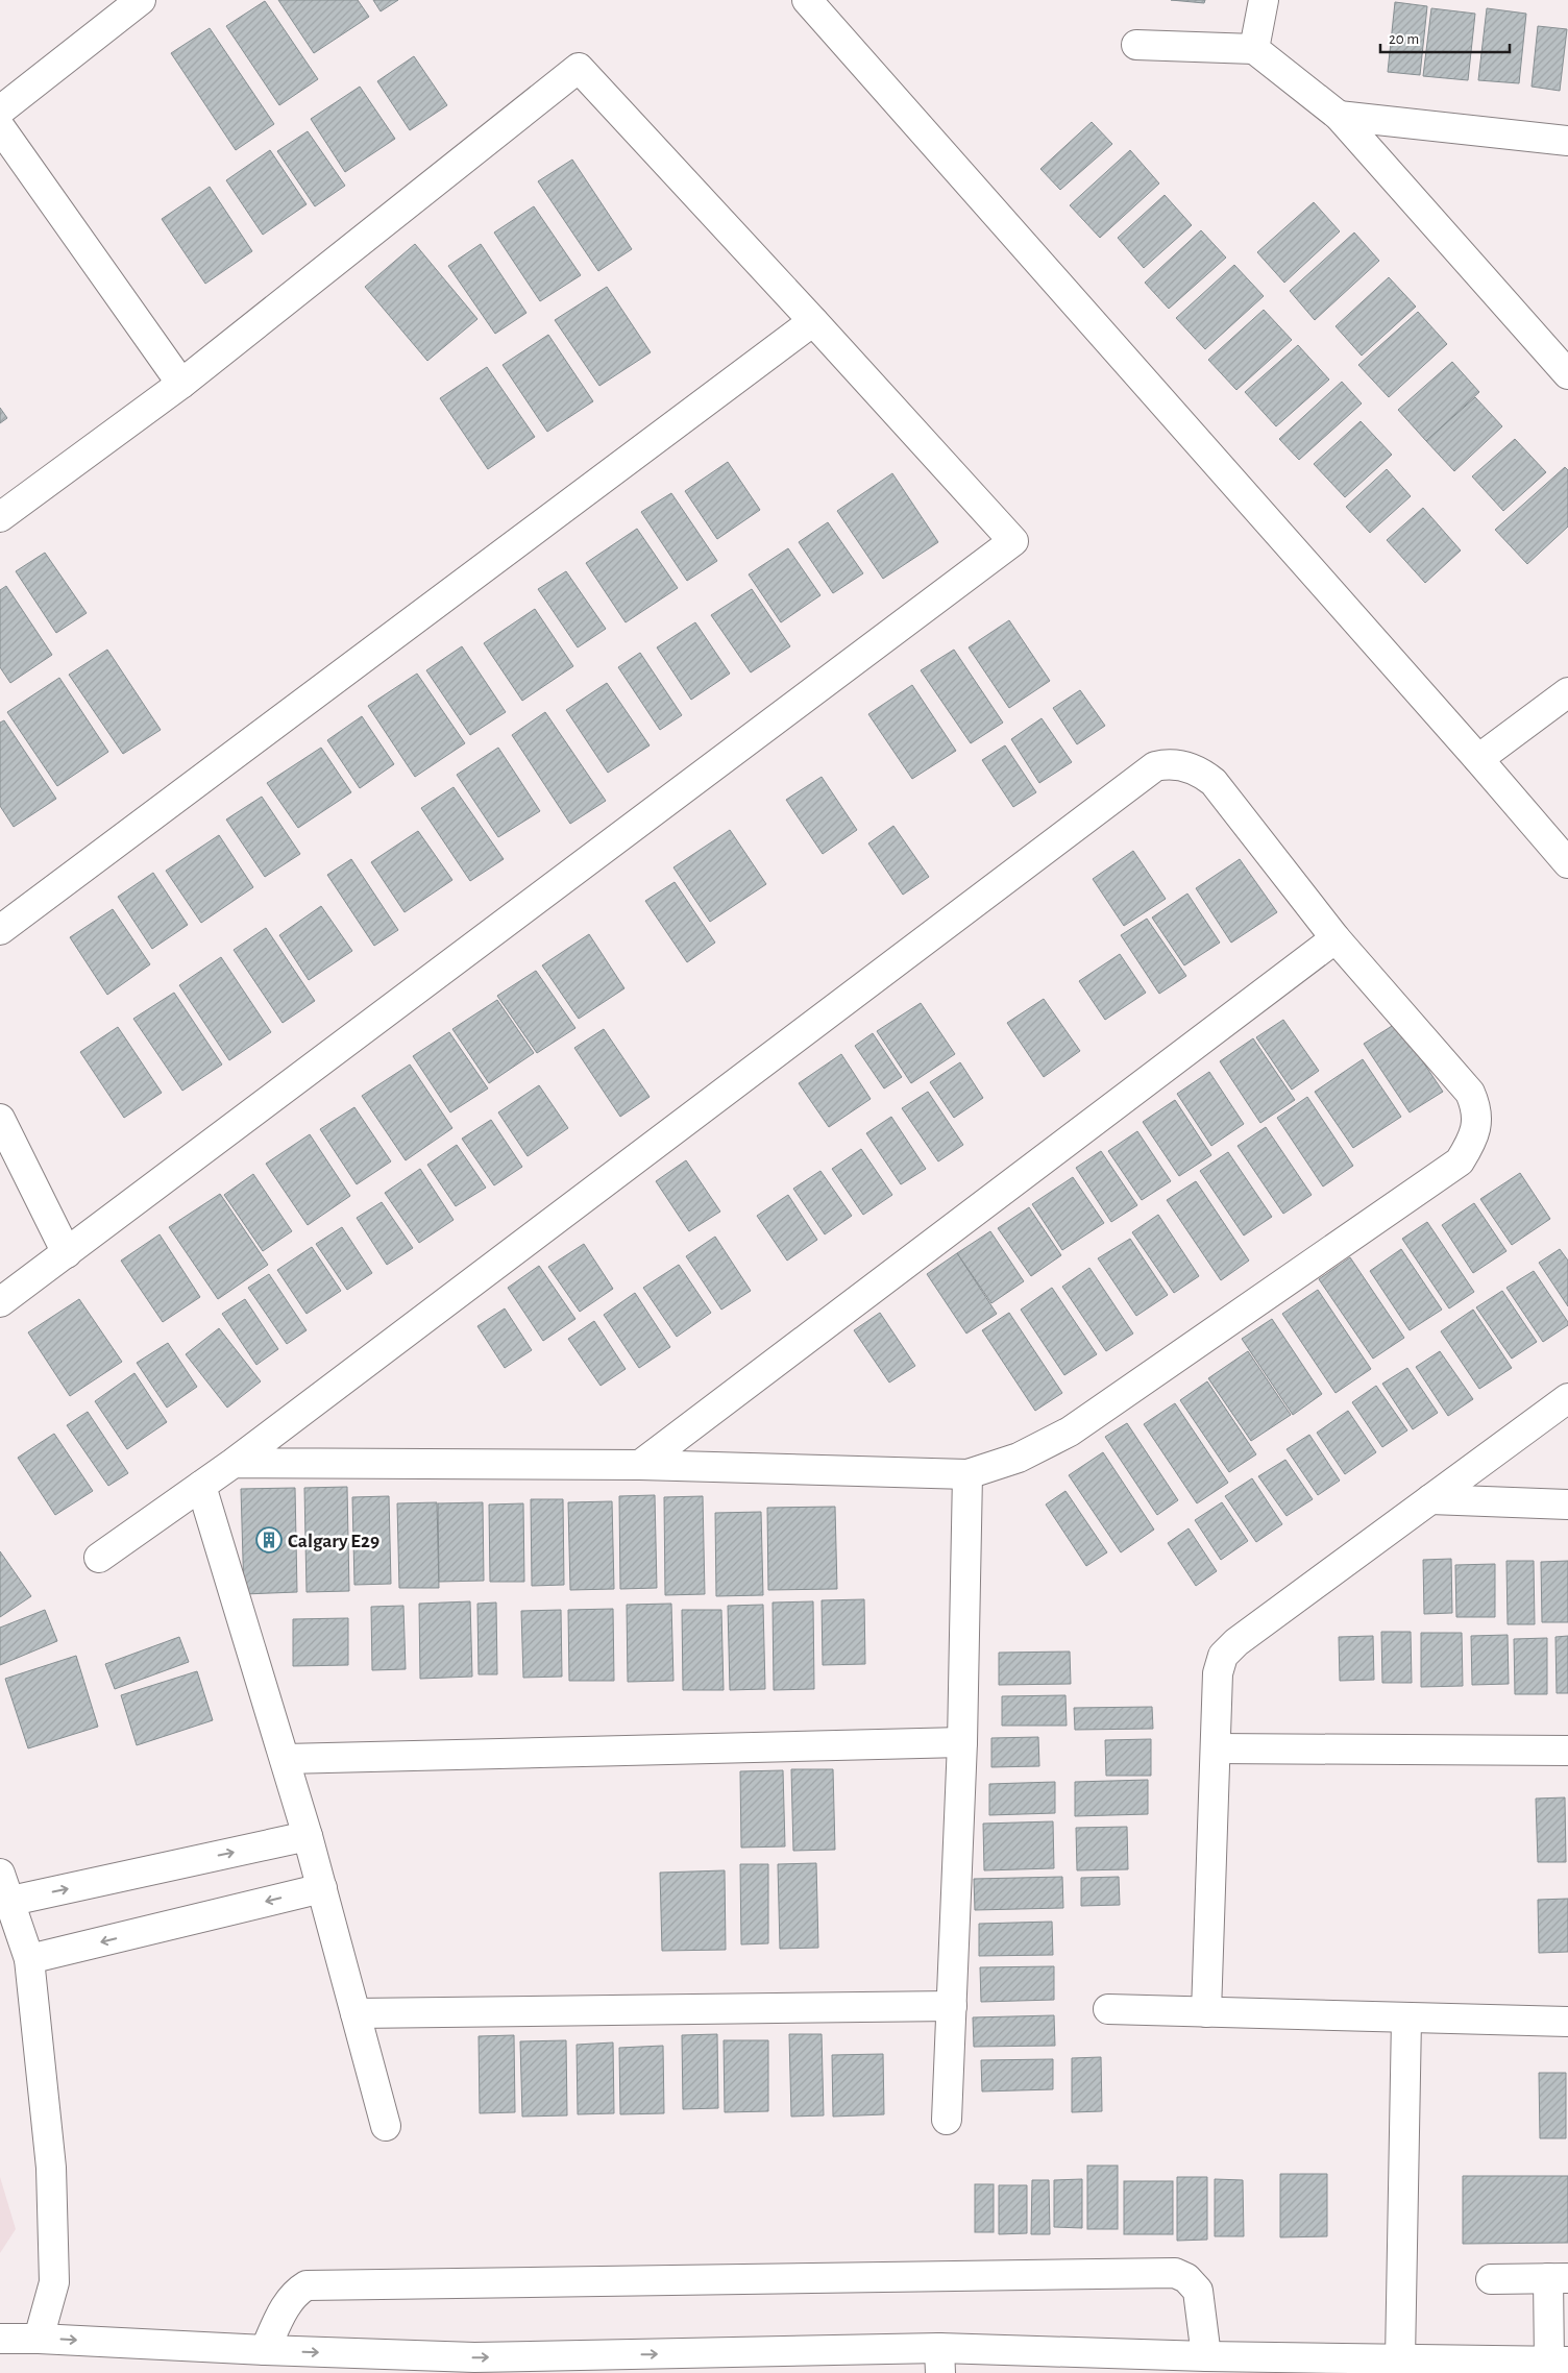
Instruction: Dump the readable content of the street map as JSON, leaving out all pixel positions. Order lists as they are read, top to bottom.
{
  "places": {
    "building": ["Calgary E29"]
  },
  "scale_bar": "20 m"
}
